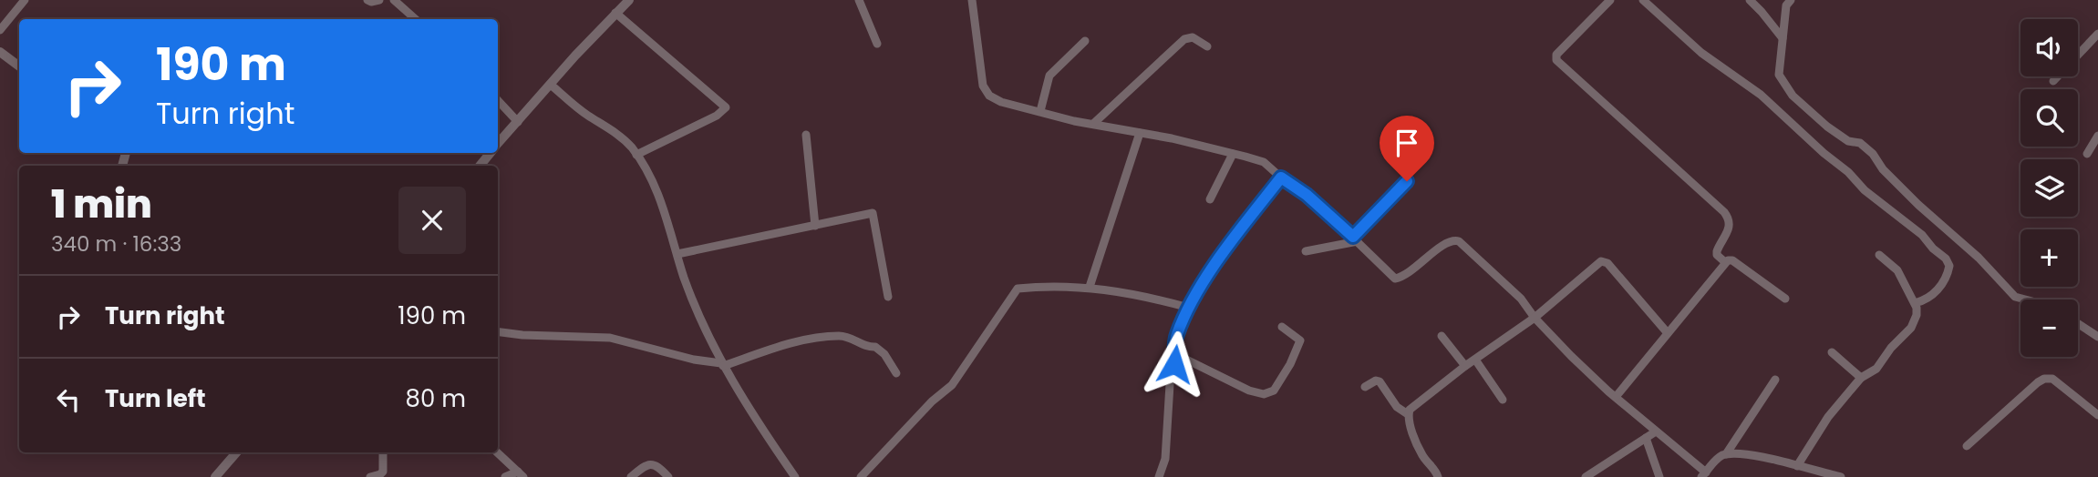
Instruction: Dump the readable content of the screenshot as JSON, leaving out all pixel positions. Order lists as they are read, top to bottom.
{
  "page": {
    "map_buttons": ["+", "−"],
    "turn": ["190 m", "Turn right"],
    "heading": ["1 min", "340 m · 16:33"],
    "list": [
      {
        "name": "Turn right",
        "value": "190 m"
      },
      {
        "name": "Turn left",
        "value": "80 m"
      }
    ]
  }
}
